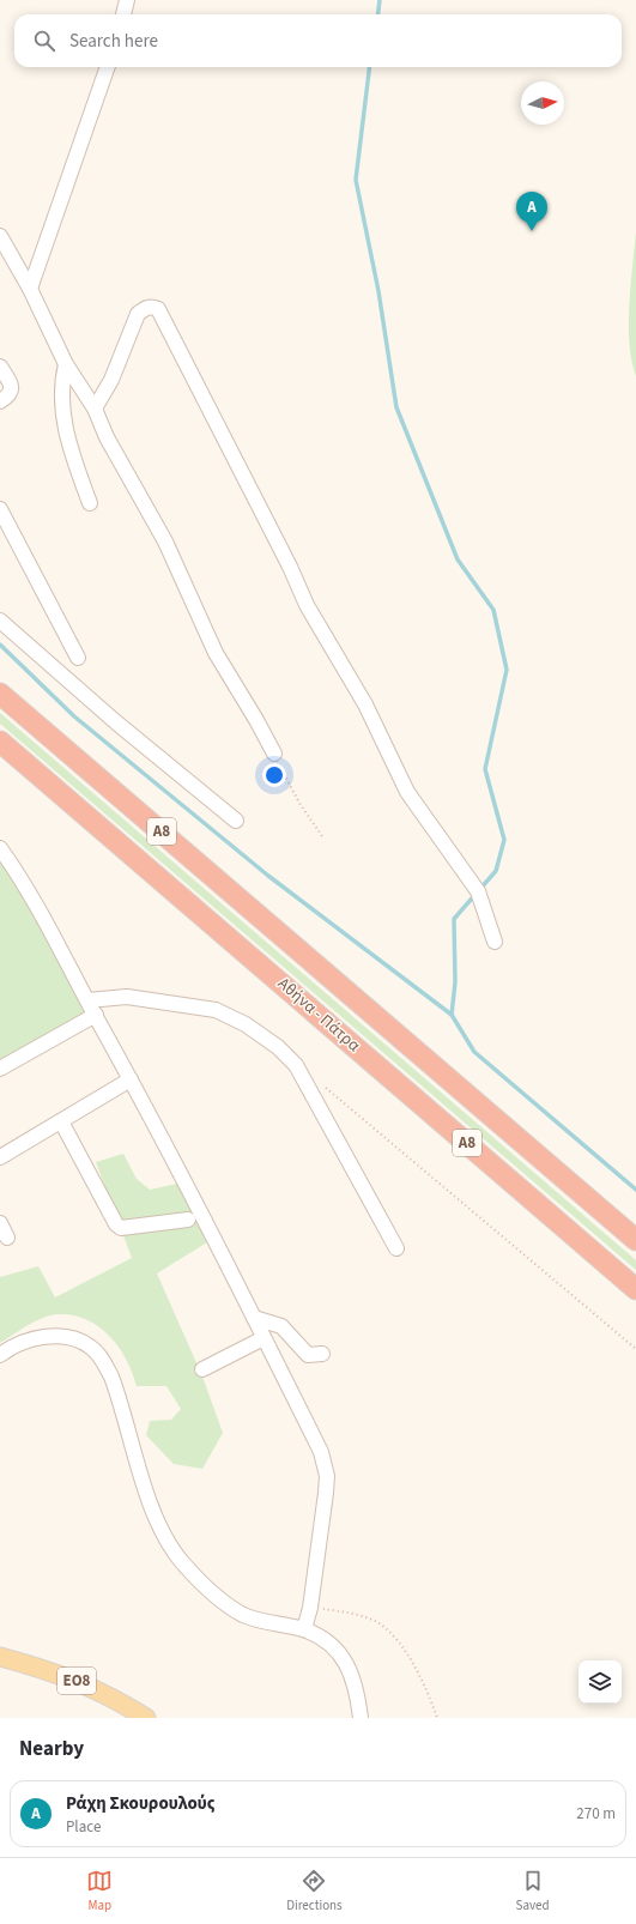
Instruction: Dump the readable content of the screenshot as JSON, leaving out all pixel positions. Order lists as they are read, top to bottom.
{
  "streets": {
    "highway": ["Α8", "Αθήνα - Πάτρα"],
    "main road": ["ΕΟ8"]
  },
  "north": "right",
  "page": {
    "search": "Search here",
    "pins": "A",
    "heading": "Nearby",
    "list": [
      {
        "mark": "A",
        "name": "Ράχη Σκουρουλούς",
        "note": "Place",
        "value": "270 m"
      }
    ],
    "nav": ["Map", "Directions", "Saved"]
  }
}
